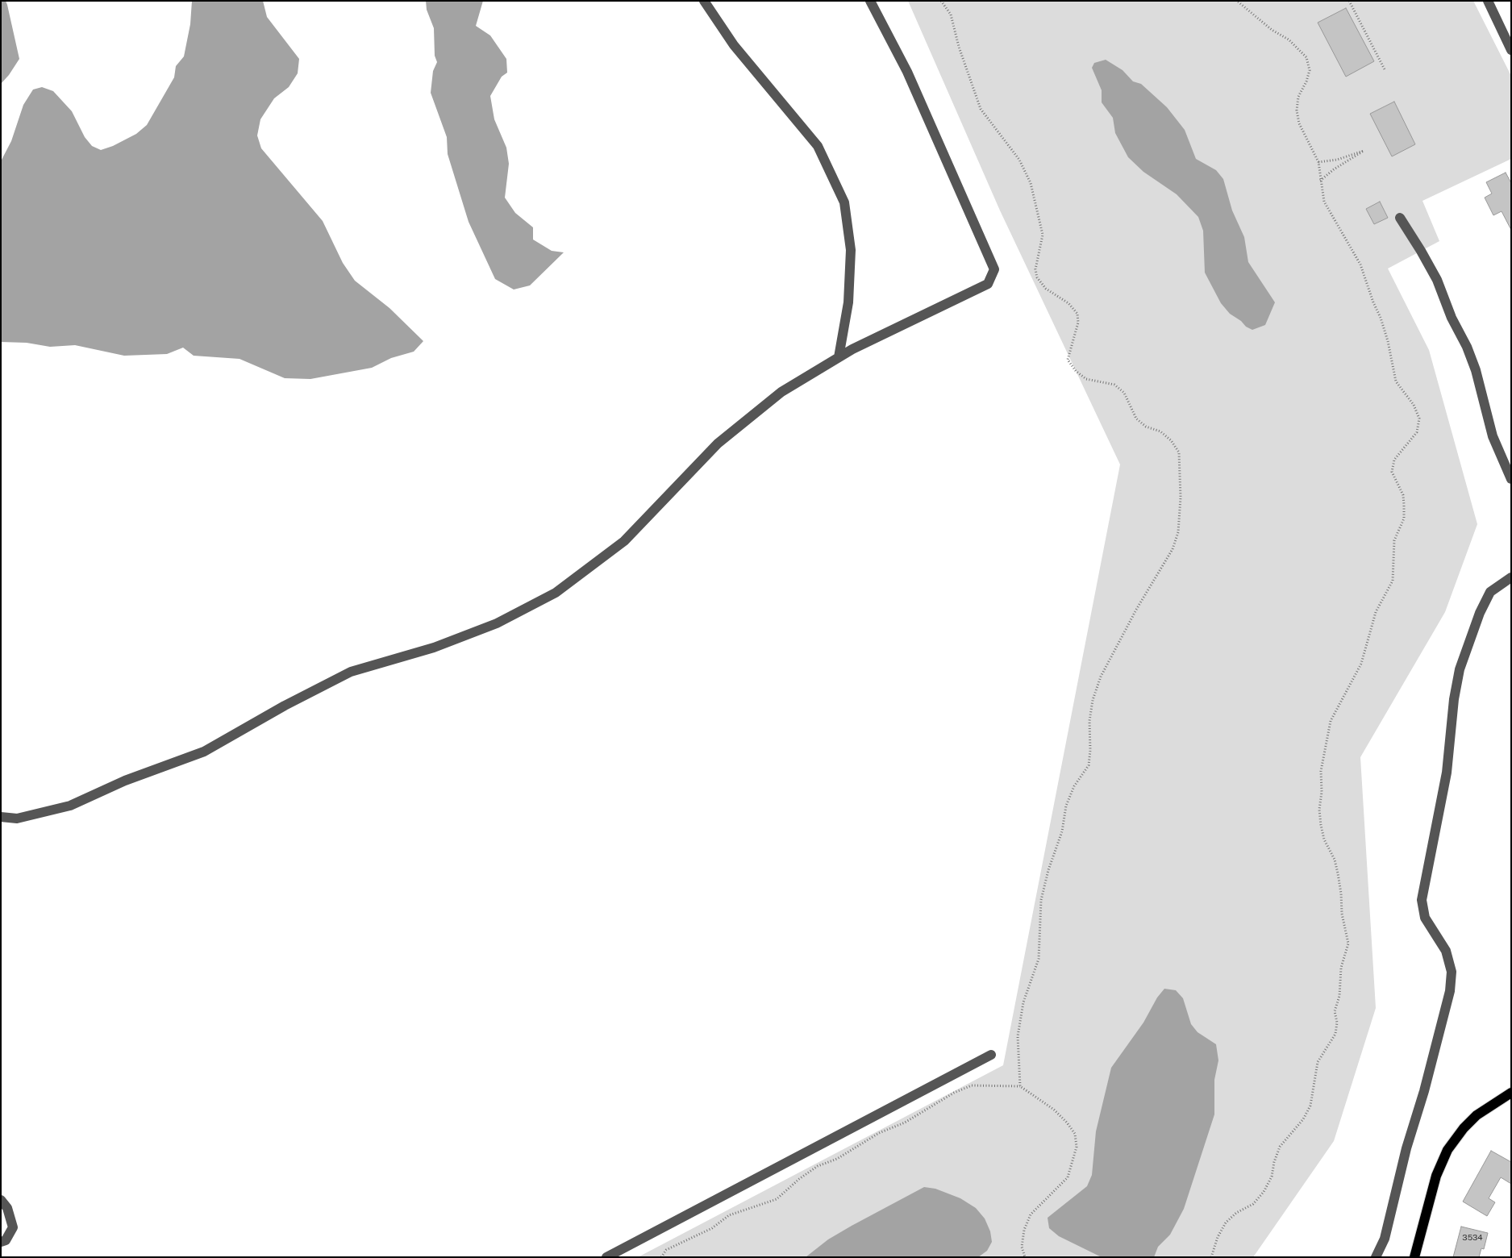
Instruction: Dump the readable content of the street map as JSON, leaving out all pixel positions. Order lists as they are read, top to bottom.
{
  "house_numbers": ["3534"]
}
